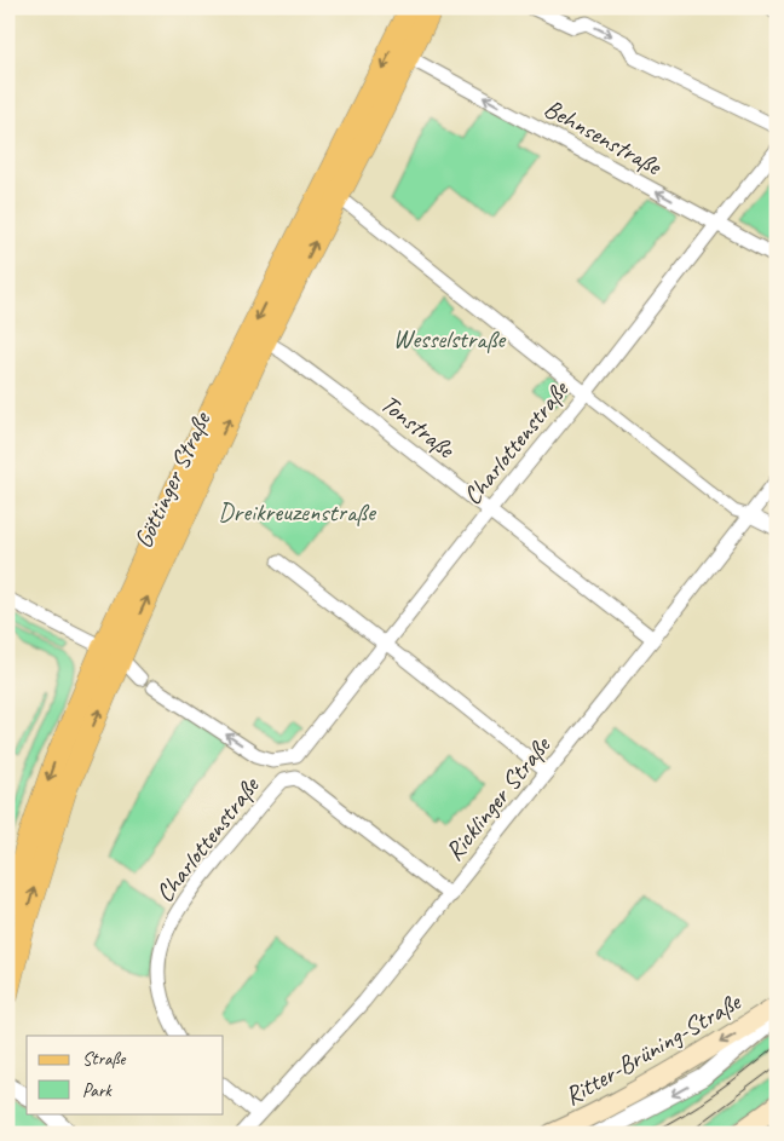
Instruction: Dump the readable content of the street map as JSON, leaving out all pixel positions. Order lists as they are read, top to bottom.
{
  "streets": {
    "main road": ["Göttinger Straße", "Ritter-Brüning-Straße"],
    "street": [
      "Behnsenstraße",
      "Tonstraße",
      "Charlottenstraße",
      "Ricklinger Straße"
    ]
  },
  "crossings": [
    ["Behnsenstraße", "Charlottenstraße"],
    ["Behnsenstraße", "Göttinger Straße"],
    ["Tonstraße", "Charlottenstraße"],
    ["Tonstraße", "Göttinger Straße"],
    ["Tonstraße", "Ricklinger Straße"],
    ["Charlottenstraße", "Ricklinger Straße"]
  ],
  "one_way": ["Ritter-Brüning-Straße"],
  "parks": ["Wesselstraße", "Dreikreuzenstraße"],
  "legend": ["Straße", "Park"]
}
